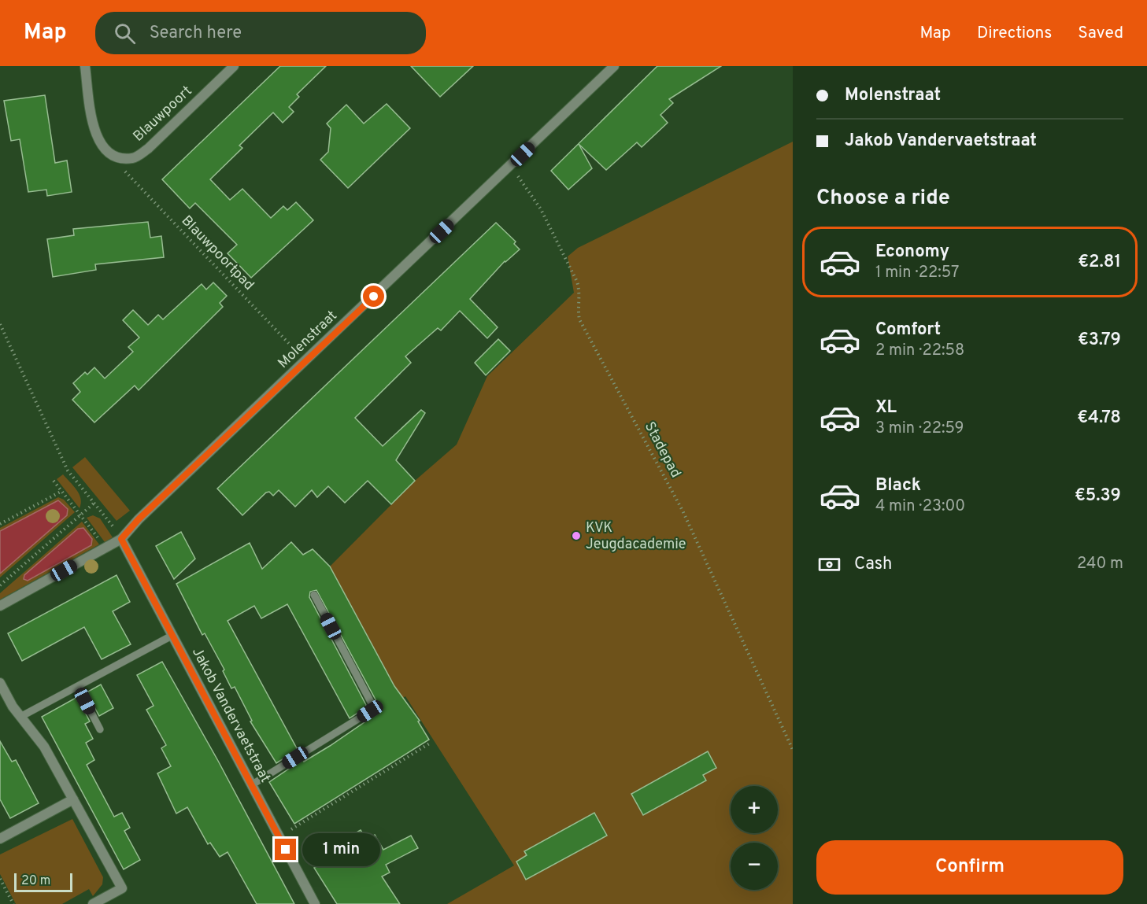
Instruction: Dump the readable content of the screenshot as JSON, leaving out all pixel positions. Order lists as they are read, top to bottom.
{
  "streets": {
    "street": ["Blauwpoort", "Molenstraat", "Jakob Vandervaetstraat"],
    "path": ["Blauwpoortpad", "Stadepad"]
  },
  "crossings": [
    ["Blauwpoort", "Blauwpoortpad"],
    ["Blauwpoortpad", "Molenstraat"],
    ["Molenstraat", "Stadepad"],
    ["Molenstraat", "Jakob Vandervaetstraat"]
  ],
  "places": ["KVK Jeugdacademie"],
  "scale_bar": "20 m",
  "page": {
    "header": "Map",
    "search": "Search here",
    "nav": ["Map", "Directions", "Saved"],
    "banner": ["Molenstraat", "Jakob Vandervaetstraat"],
    "heading": "Choose a ride",
    "list": [
      {
        "name": "Economy",
        "note": "1 min · 22:57",
        "value": "€2.81"
      },
      {
        "name": "Comfort",
        "note": "2 min · 22:58",
        "value": "€3.79"
      },
      {
        "name": "XL",
        "note": "3 min · 22:59",
        "value": "€4.78"
      },
      {
        "name": "Black",
        "note": "4 min · 23:00",
        "value": "€5.39"
      }
    ],
    "pay": ["Cash", "240 m"],
    "map_buttons": ["+", "−"],
    "buttons": "Confirm",
    "bubble": "1 min",
    "scale": "20 m"
  }
}
